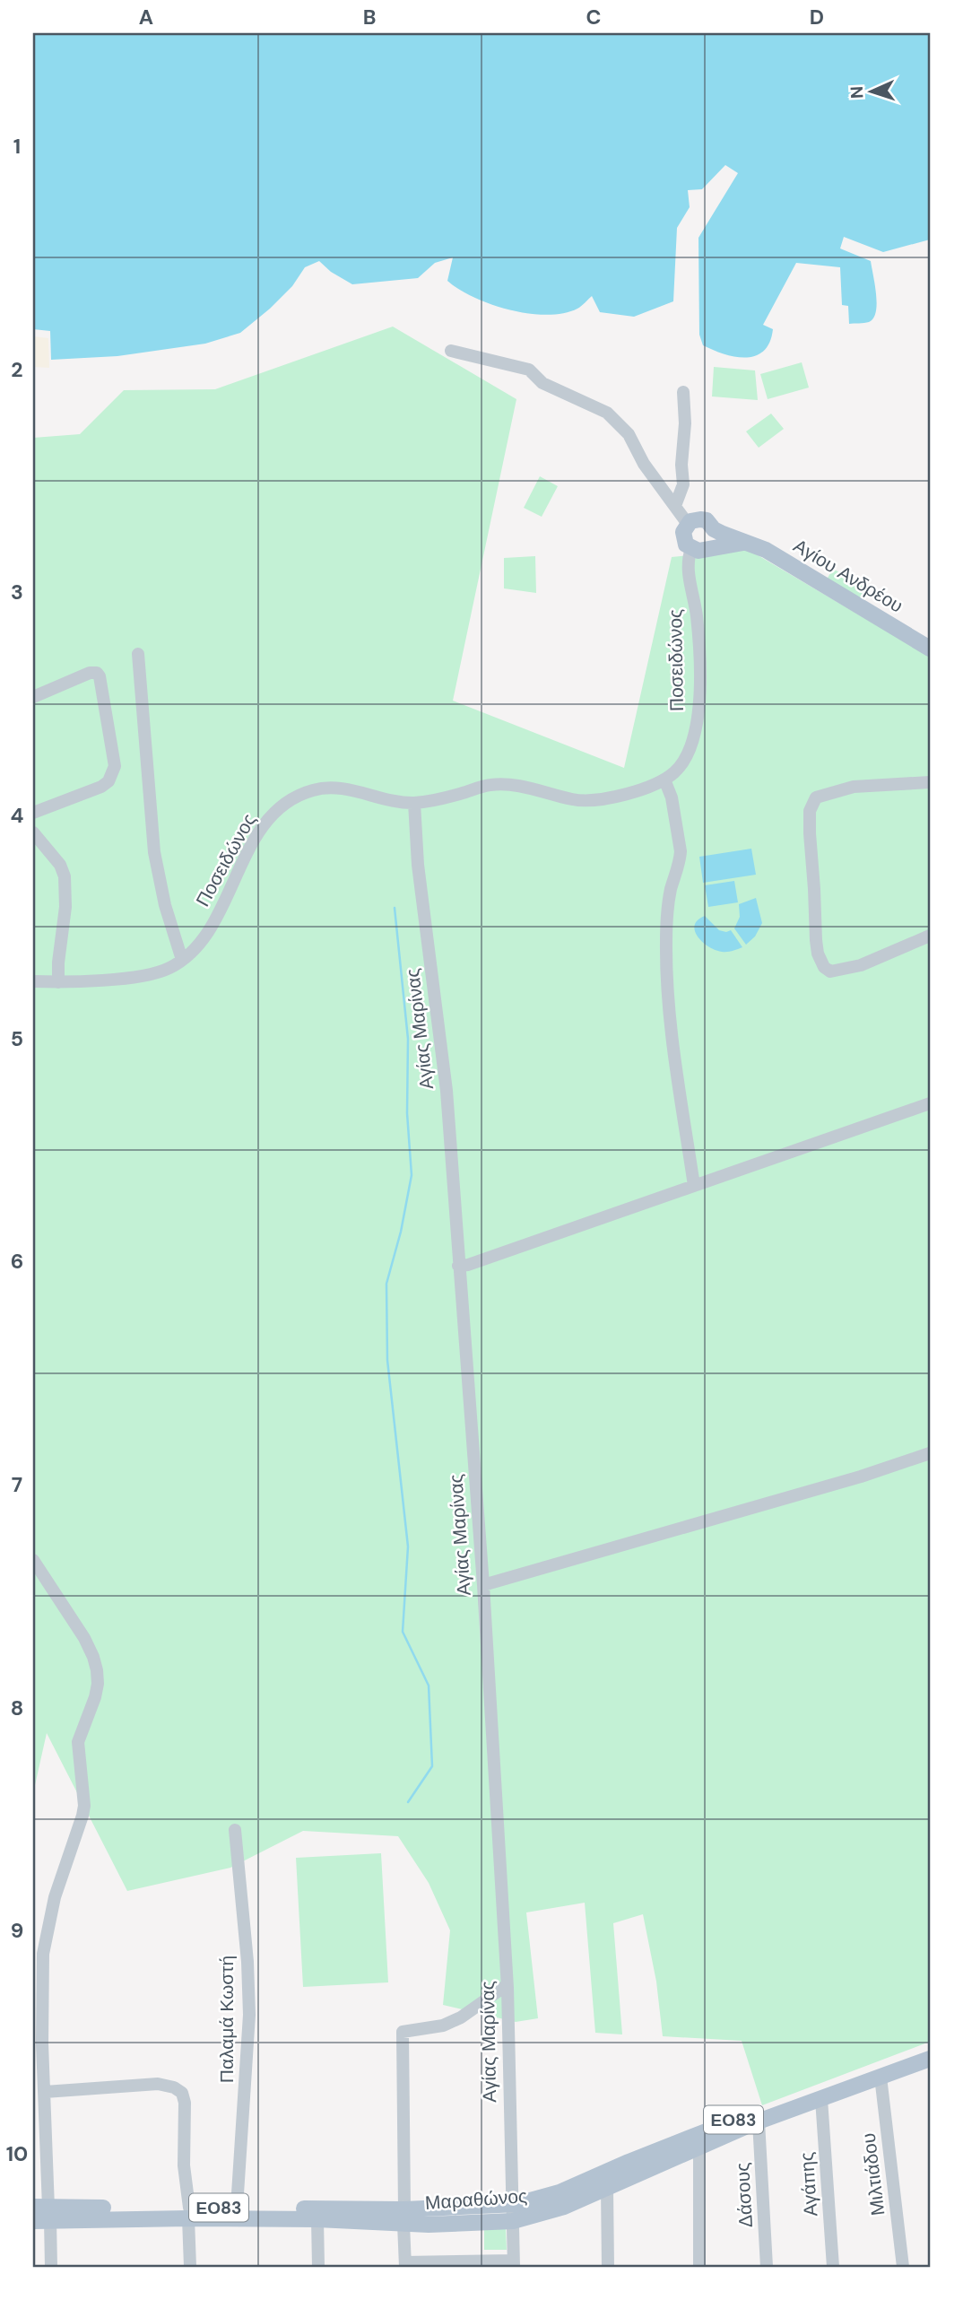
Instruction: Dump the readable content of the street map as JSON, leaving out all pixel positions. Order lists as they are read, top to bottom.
{
  "streets": {
    "main road": ["Αγίου Ανδρέου", "ΕΟ83", "Μαραθώνος"],
    "street": [
      "Ποσειδώνος",
      "Αγίας Μαρίνας",
      "Παλαμά Κωστή",
      "Μιλτιάδου",
      "Αγάπης",
      "Δάσους"
    ]
  },
  "crossings": [
    ["Αγίου Ανδρέου", "Ποσειδώνος"],
    ["Ποσειδώνος", "Αγίας Μαρίνας"],
    ["Αγίας Μαρίνας", "Μαραθώνος"],
    ["Παλαμά Κωστή", "Μαραθώνος"],
    ["Μιλτιάδου", "Μαραθώνος"],
    ["Αγάπης", "Μαραθώνος"],
    ["Δάσους", "Μαραθώνος"]
  ],
  "north": "left",
  "grid": {
    "columns": [
      "A",
      "B",
      "C",
      "D"
    ],
    "rows": [
      "1",
      "2",
      "3",
      "4",
      "5",
      "6",
      "7",
      "8",
      "9",
      "10"
    ]
  }
}
